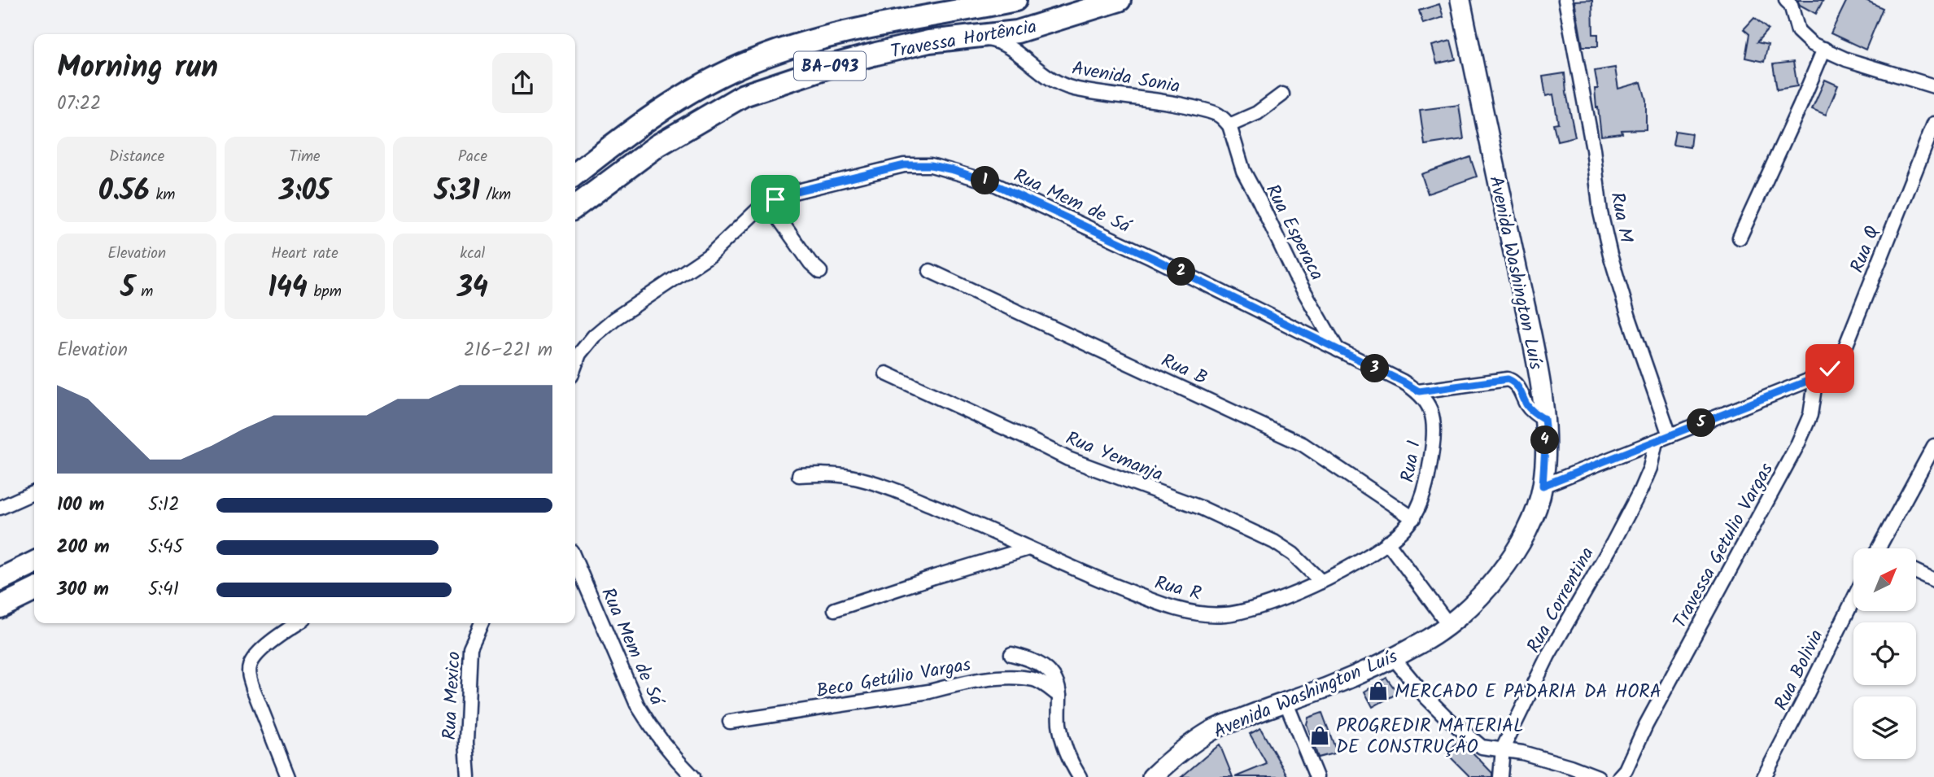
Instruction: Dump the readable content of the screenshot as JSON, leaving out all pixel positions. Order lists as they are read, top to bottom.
{
  "streets": {
    "main road": ["Travessa Hortência", "BA-093", "Avenida Washington Luís"],
    "street": [
      "Avenida Sonia",
      "Rua Mem de Sá",
      "Rua M",
      "Rua Esperaca",
      "Rua Q",
      "Rua B",
      "Rua Yemanja",
      "Rua I",
      "Travessa Getulio Vargas",
      "Rua R",
      "Rua Correntina",
      "Rua Bolivia",
      "Beco Getúlio Vargas",
      "Rua Mexico"
    ]
  },
  "crossings": [
    ["Travessa Hortência", "Avenida Sonia"],
    ["Avenida Sonia", "Rua Esperaca"],
    ["Rua Mem de Sá", "Rua Esperaca"],
    ["Rua M", "Rua Q"],
    ["Rua Q", "Avenida Washington Luís"],
    ["Rua Q", "Travessa Getulio Vargas"],
    ["Rua Q", "Rua Correntina"],
    ["Rua B", "Rua I"],
    ["Rua Yemanja", "Rua I"],
    ["Rua Yemanja", "Rua R"],
    ["Rua I", "Rua R"]
  ],
  "places": {
    "shop": ["MERCADO E PADARIA DA HORA", "PROGREDIR MATERIAL DE CONSTRUÇÃO"]
  },
  "north": "top right",
  "page": {
    "heading": ["Morning run", "07:22"],
    "stats": [
      ["Distance", "0.56 km"],
      ["Time", "3:05"],
      ["Pace", "5:31 /km"],
      ["Elevation", "5 m"],
      ["Heart rate", "144 bpm"],
      ["kcal", "34"]
    ],
    "pins": [
      "1",
      "2",
      "3",
      "5",
      "4"
    ],
    "chart": ["Elevation", "216–221 m"],
    "list": [
      {
        "name": "100 m",
        "note": "5:12"
      },
      {
        "name": "200 m",
        "note": "5:45"
      },
      {
        "name": "300 m",
        "note": "5:41"
      }
    ]
  }
}
